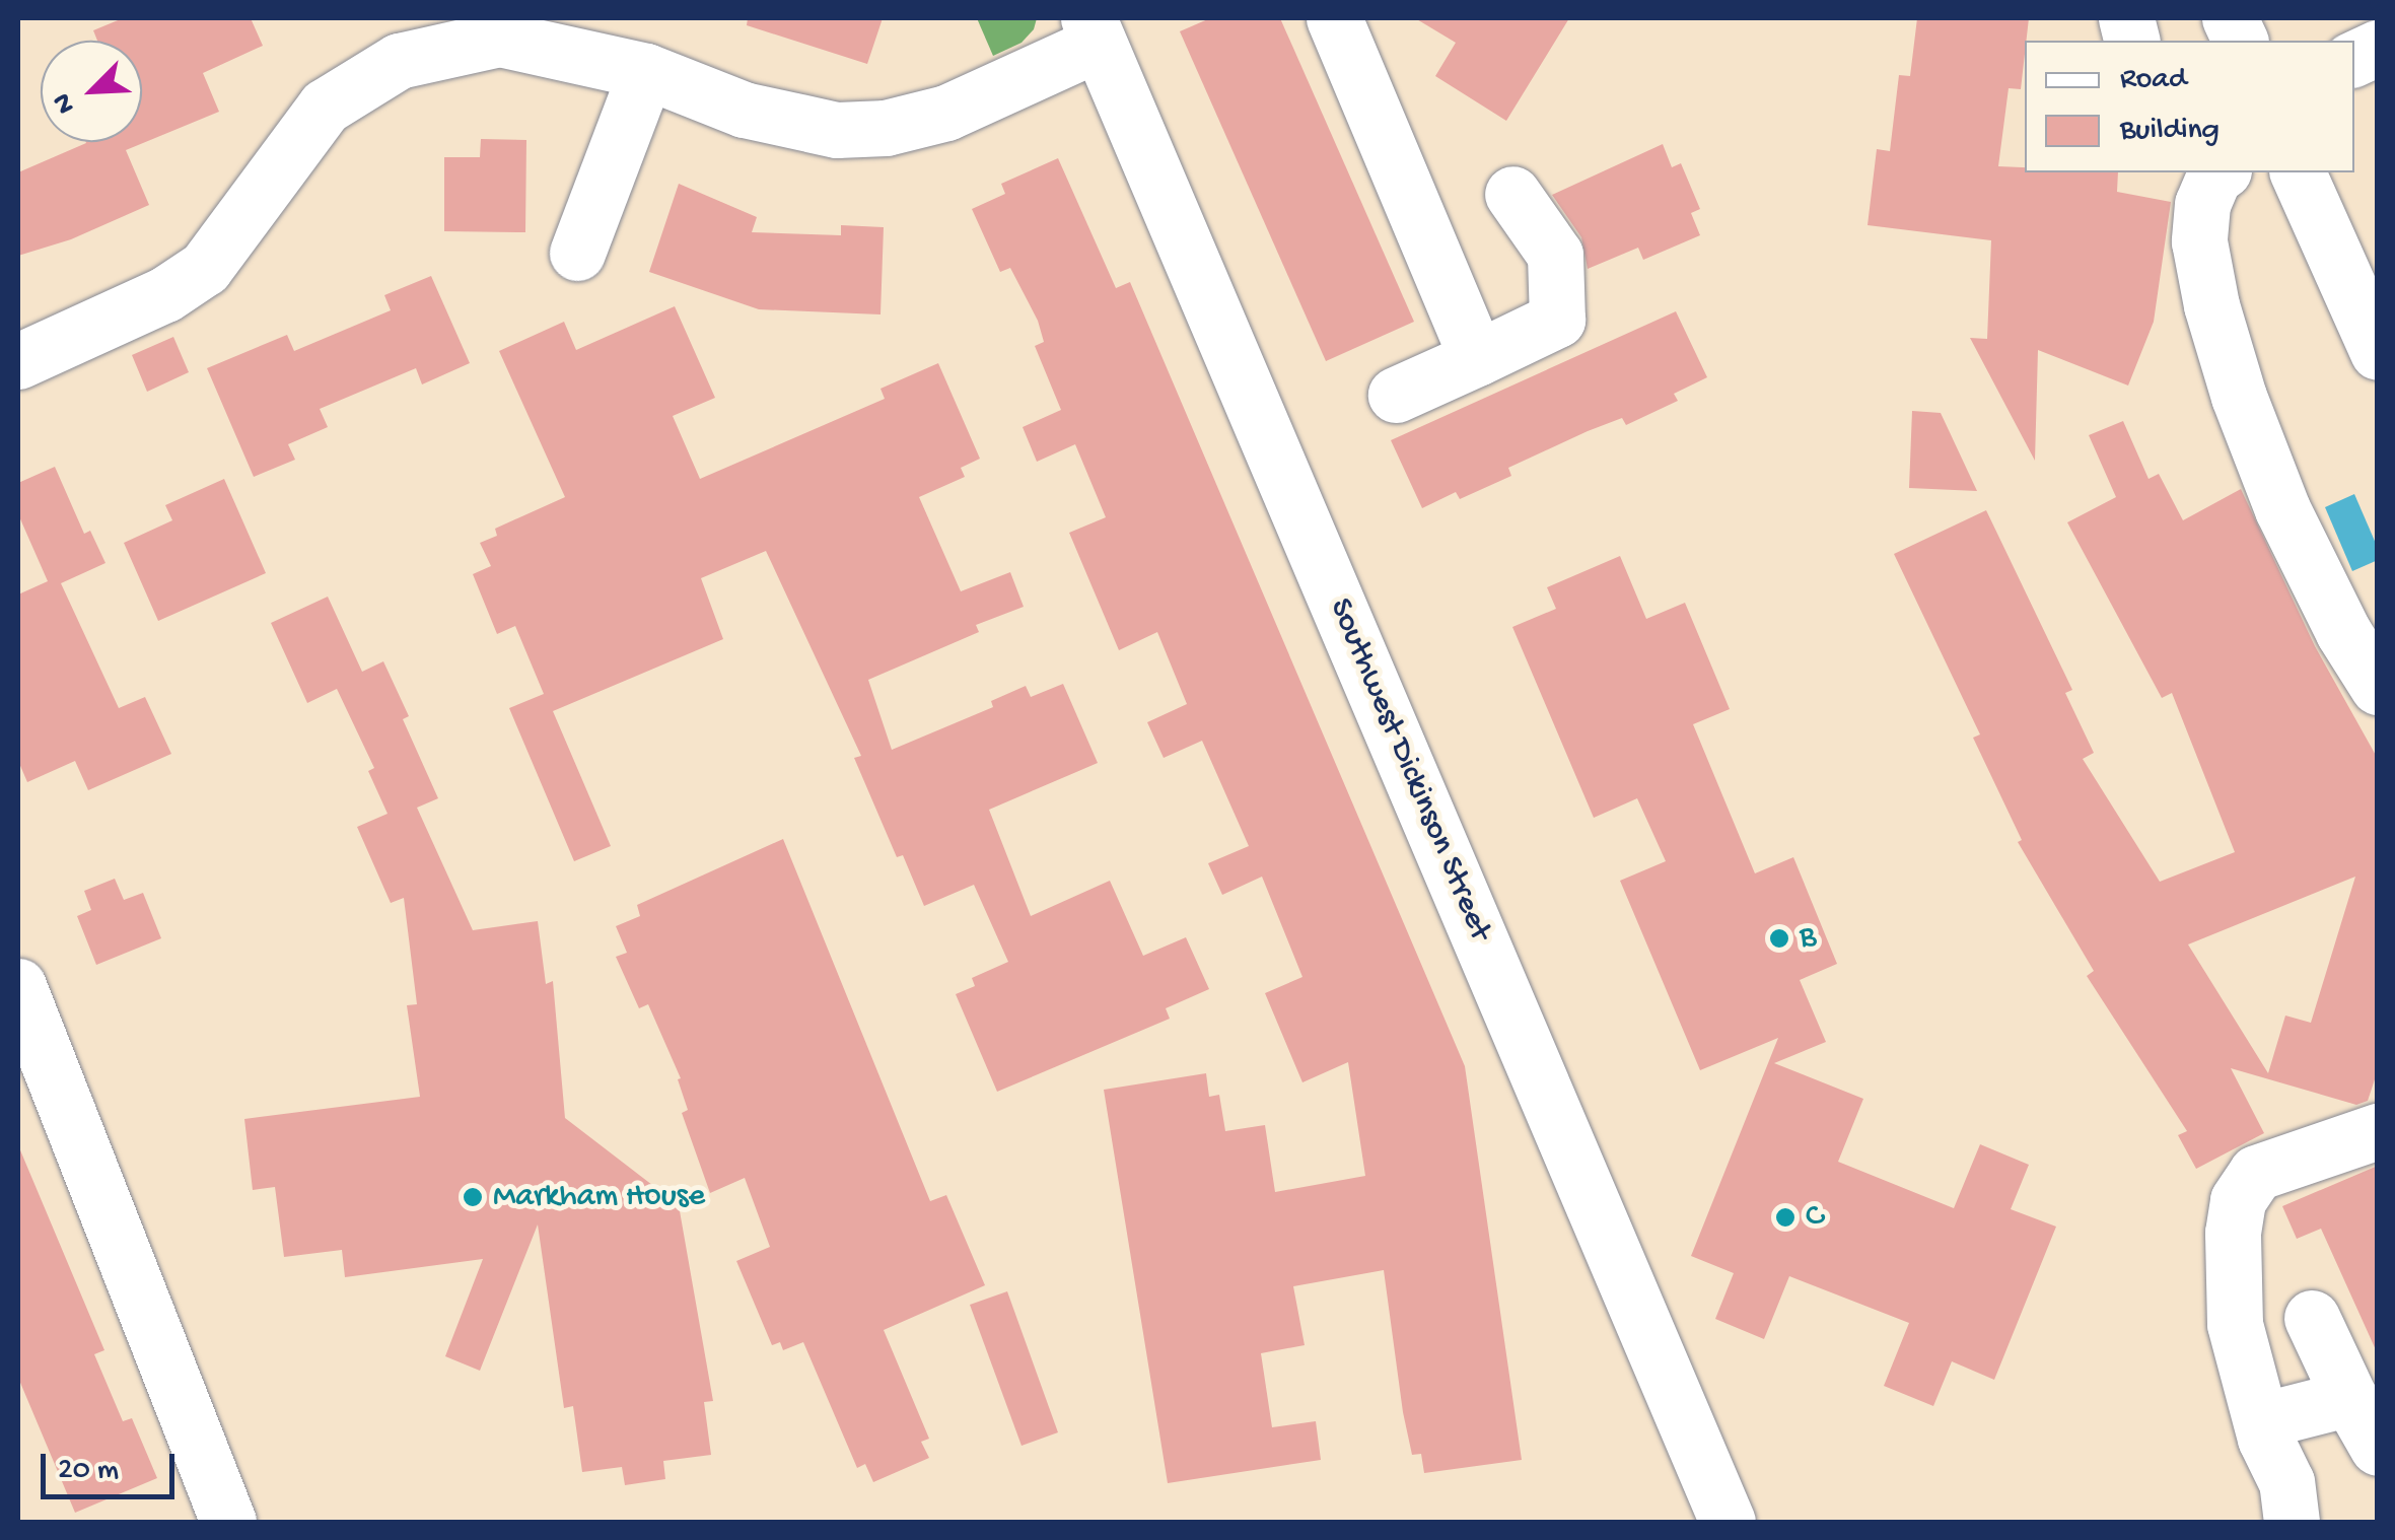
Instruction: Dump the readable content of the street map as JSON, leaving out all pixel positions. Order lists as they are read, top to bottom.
{
  "streets": {
    "street": ["Southwest Dickinson Street"]
  },
  "places": ["B", "Markham House", "C"],
  "legend": ["Road", "Building"],
  "scale_bar": "20 m",
  "north": "bottom left"
}
